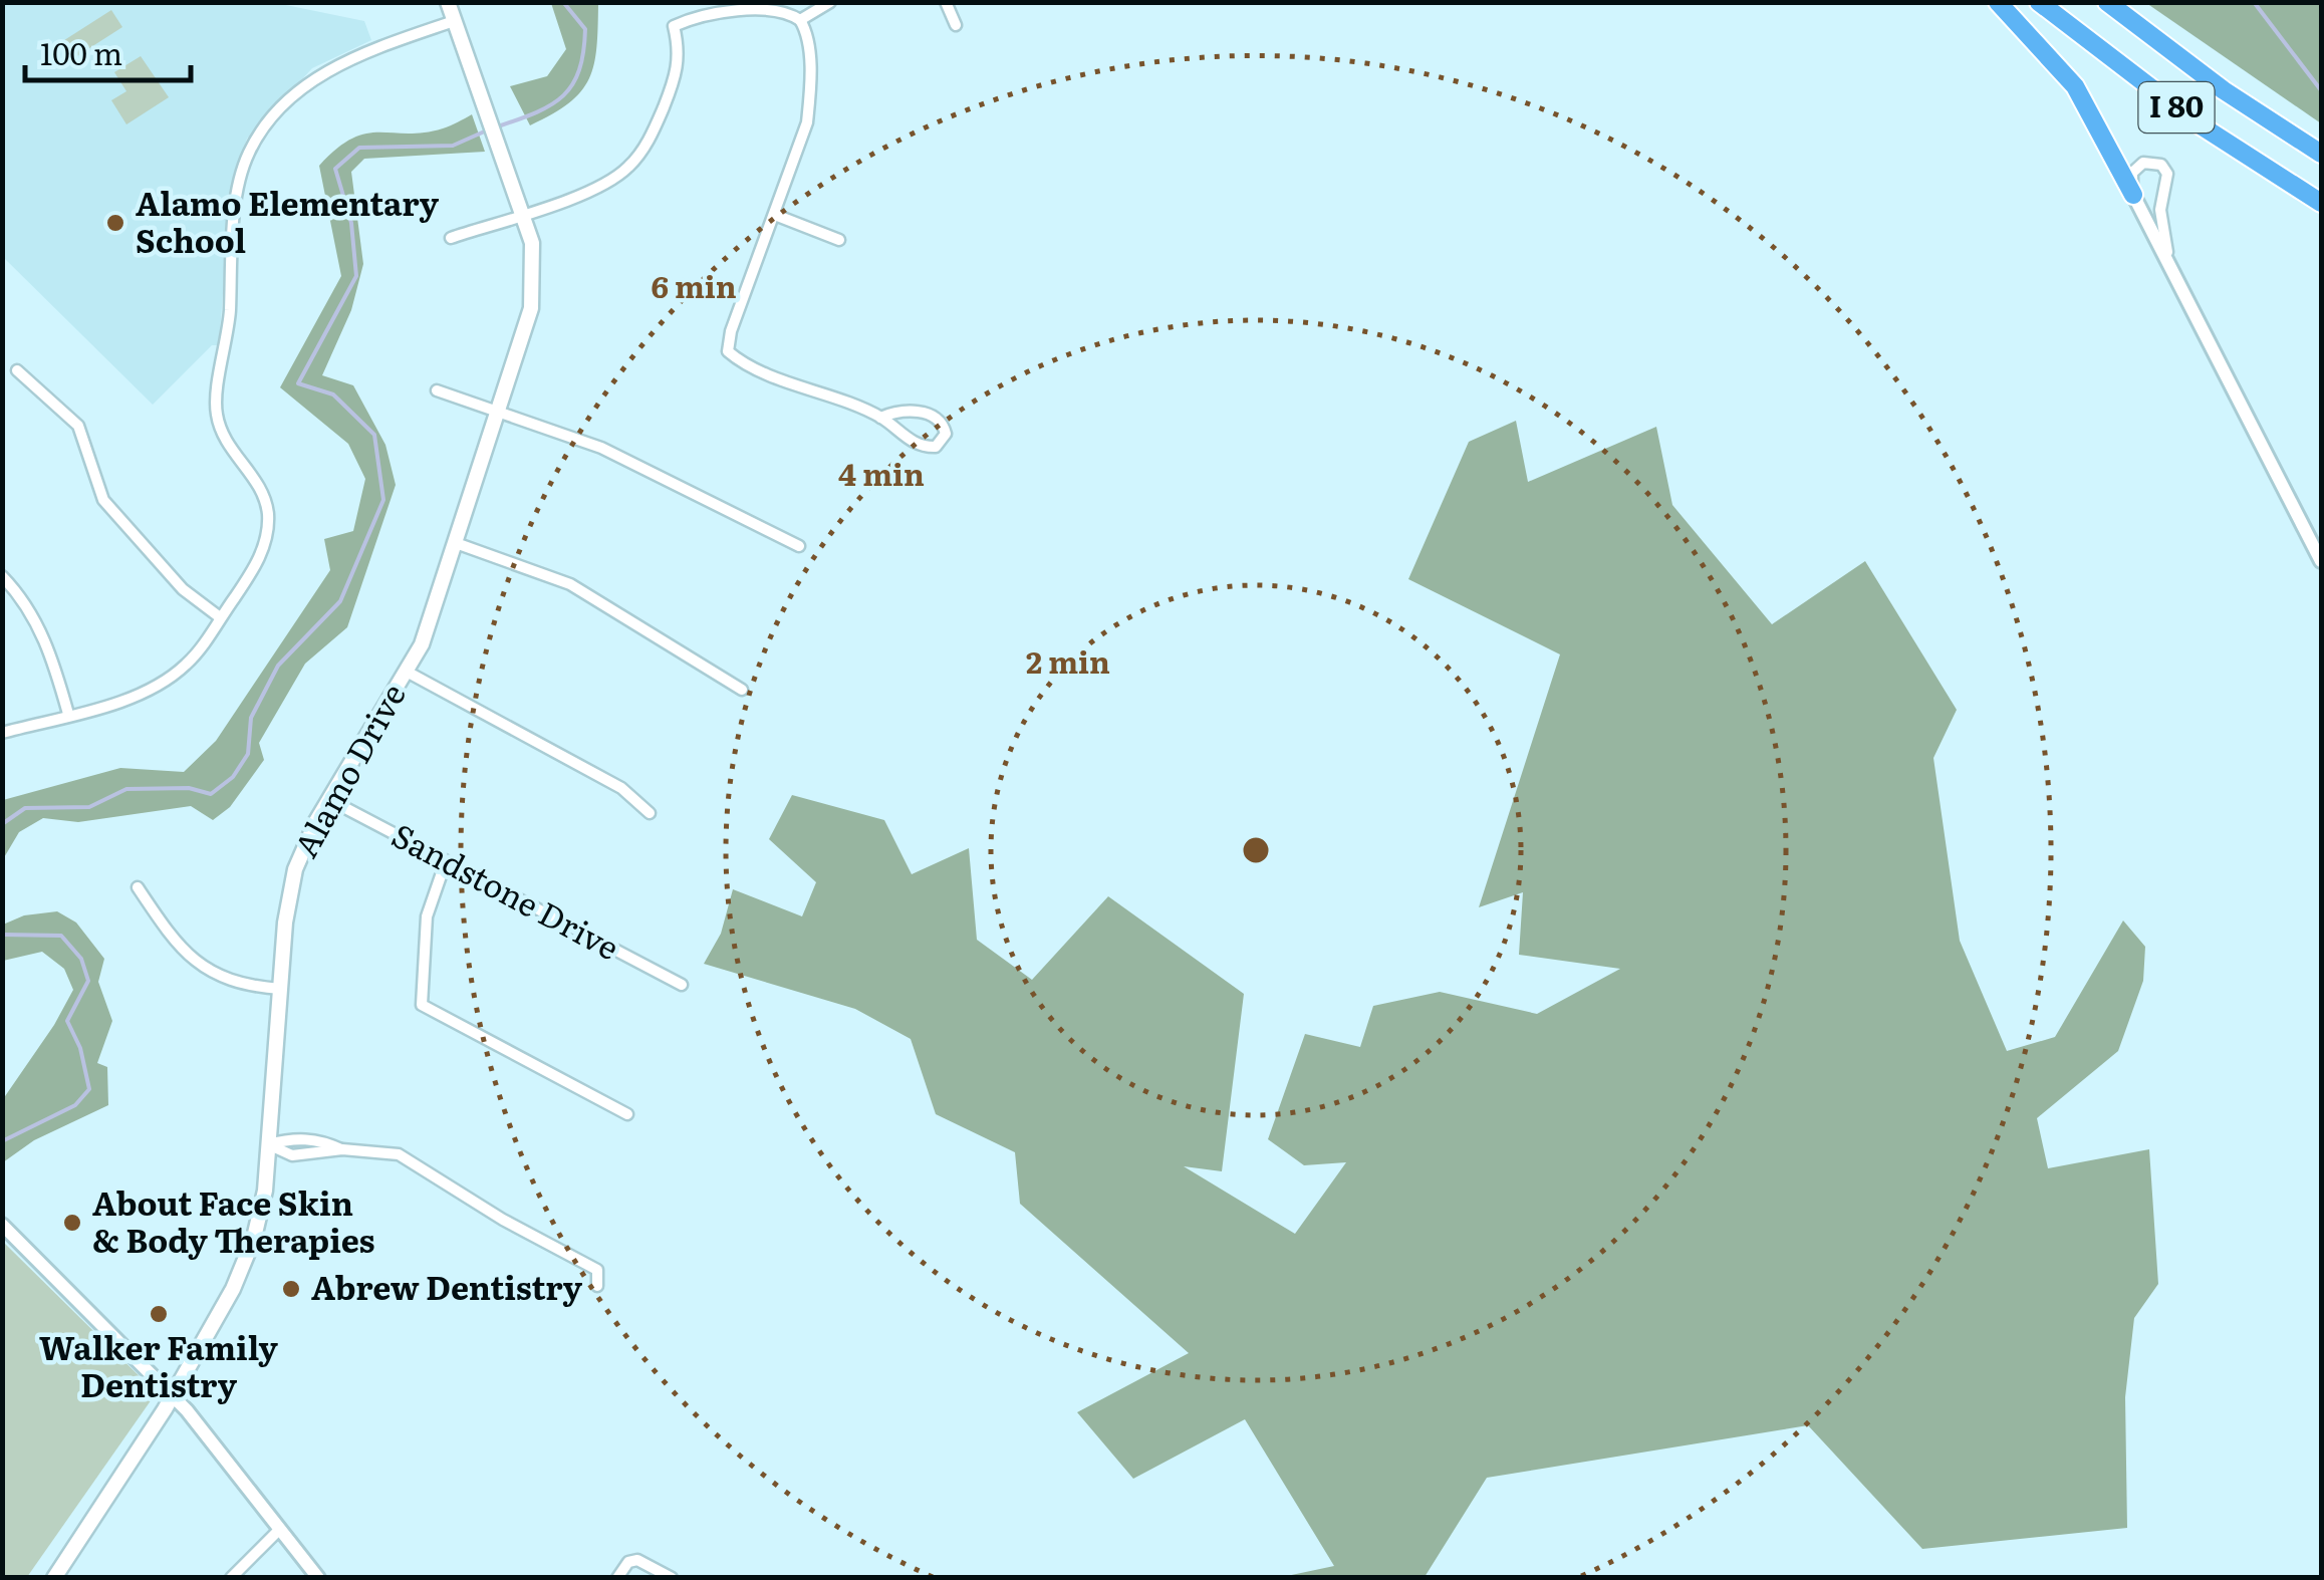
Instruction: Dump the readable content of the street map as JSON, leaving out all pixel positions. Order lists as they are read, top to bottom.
{
  "streets": {
    "highway": ["I 80"],
    "main road": ["Alamo Drive"],
    "street": ["Sandstone Drive"]
  },
  "crossings": [
    ["Alamo Drive", "Sandstone Drive"]
  ],
  "places": [
    "Alamo Elementary School",
    "About Face Skin & Body Therapies",
    "Abrew Dentistry",
    "Walker Family Dentistry"
  ],
  "scale_bar": "100 m",
  "rings": ["6 min", "4 min", "2 min"]
}
